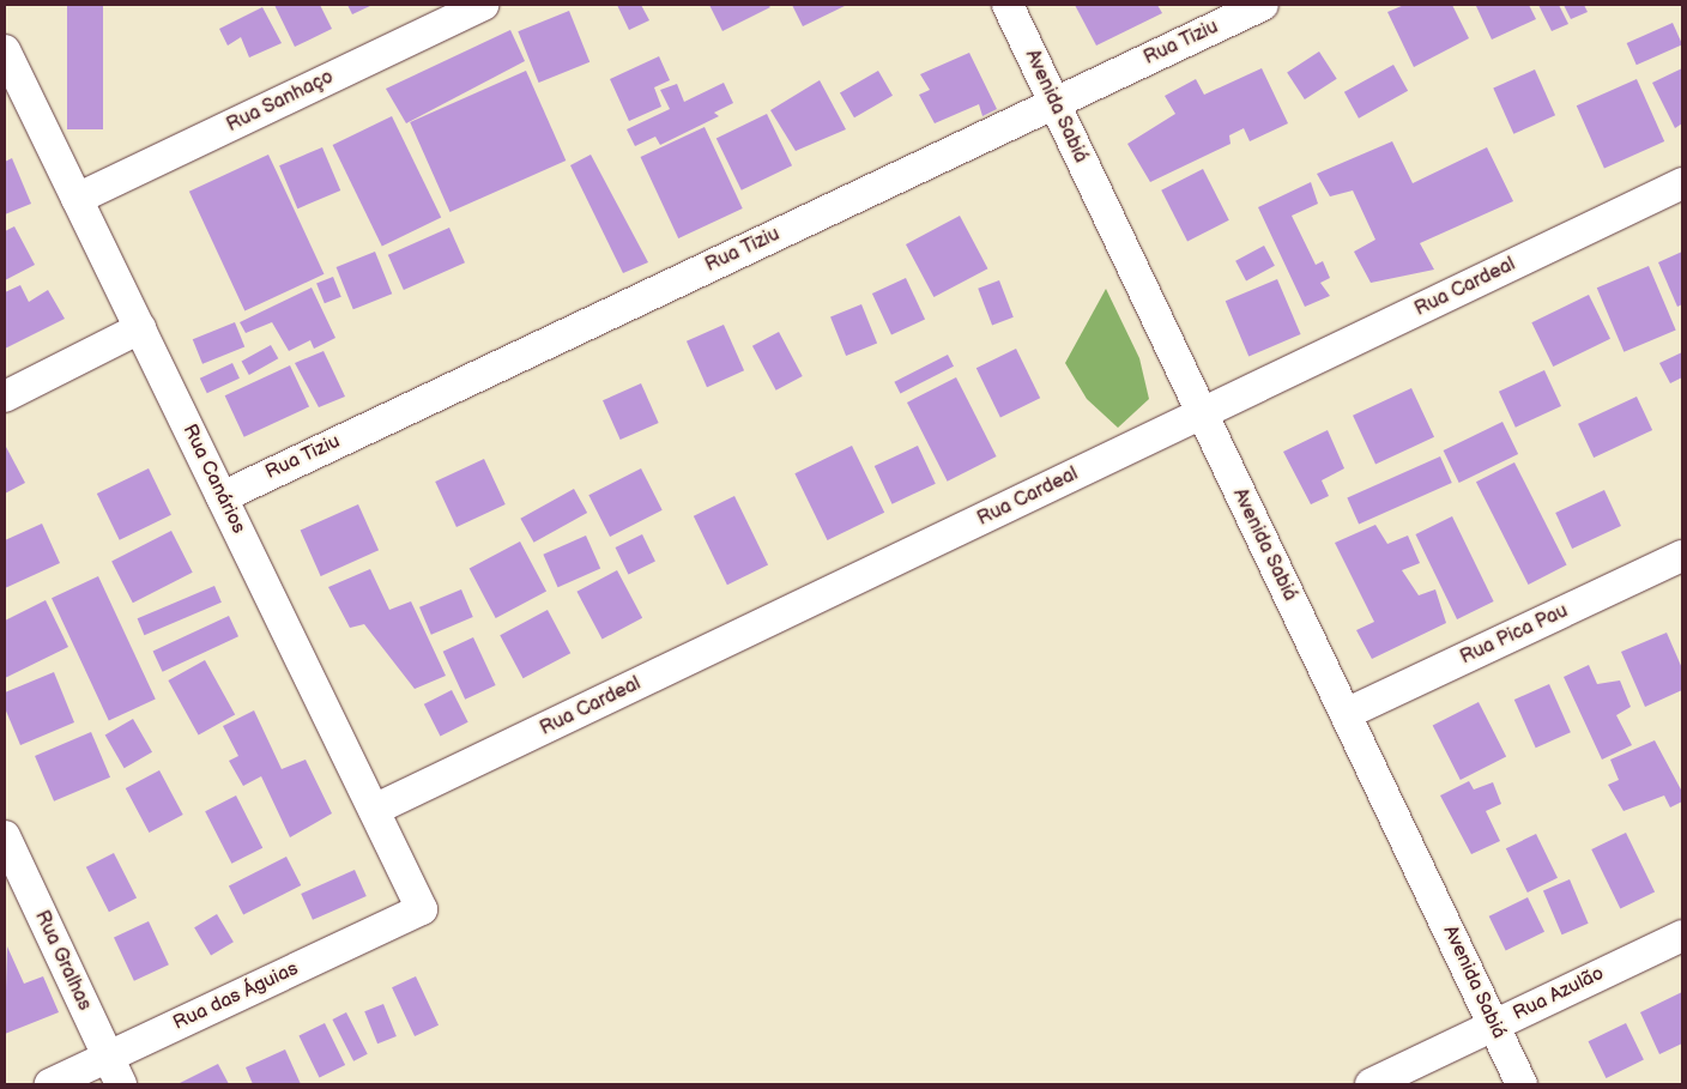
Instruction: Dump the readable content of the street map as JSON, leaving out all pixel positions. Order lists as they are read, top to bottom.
{
  "streets": {
    "street": [
      "Rua Tiziu",
      "Rua Sanhaço",
      "Avenida Sabiá",
      "Rua Cardeal",
      "Rua Canários",
      "Rua Pica Pau",
      "Rua Gralhas",
      "Rua Azulão",
      "Rua das Águias"
    ]
  },
  "crossings": [
    ["Rua Tiziu", "Avenida Sabiá"],
    ["Rua Tiziu", "Rua Canários"],
    ["Rua Sanhaço", "Rua Canários"],
    ["Avenida Sabiá", "Rua Cardeal"],
    ["Avenida Sabiá", "Rua Pica Pau"],
    ["Avenida Sabiá", "Rua Azulão"],
    ["Rua Cardeal", "Rua Canários"],
    ["Rua Canários", "Rua das Águias"],
    ["Rua Gralhas", "Rua das Águias"]
  ]
}
